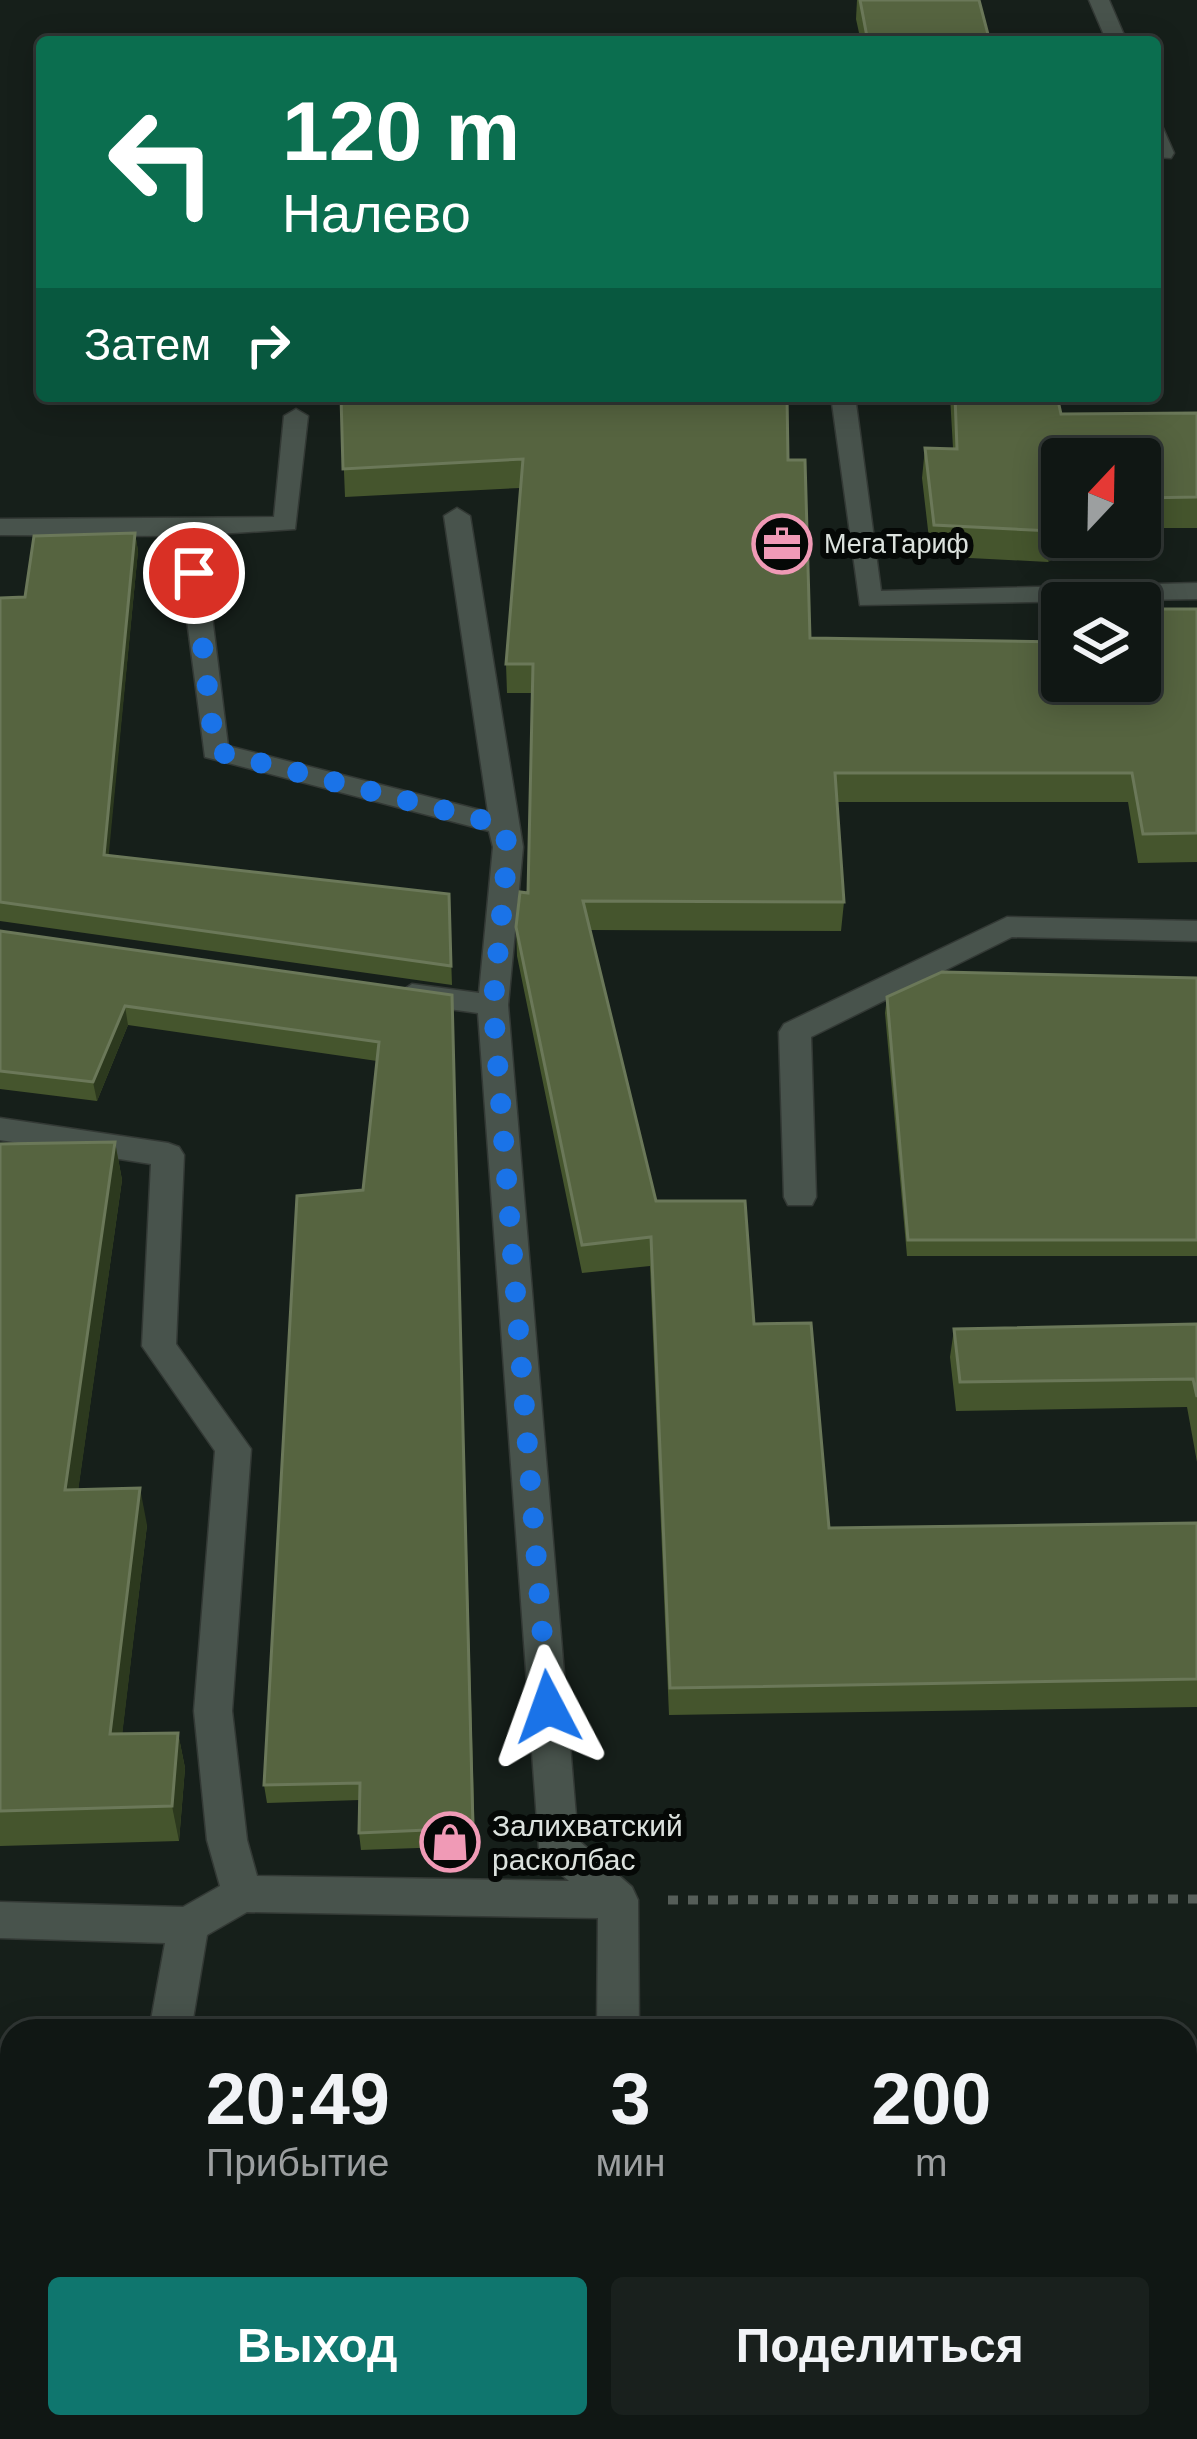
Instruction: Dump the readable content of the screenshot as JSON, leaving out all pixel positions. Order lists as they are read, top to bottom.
{
  "places": {
    "office": ["МегаТариф"],
    "shop": ["Залихватский расколбас"]
  },
  "north": "top",
  "page": {
    "turn": ["120 m", "Налево"],
    "then": "Затем",
    "eta": [
      "20:49",
      "Прибытие",
      "3",
      "мин",
      "200",
      "m"
    ],
    "buttons": ["Выход", "Поделиться"]
  }
}
